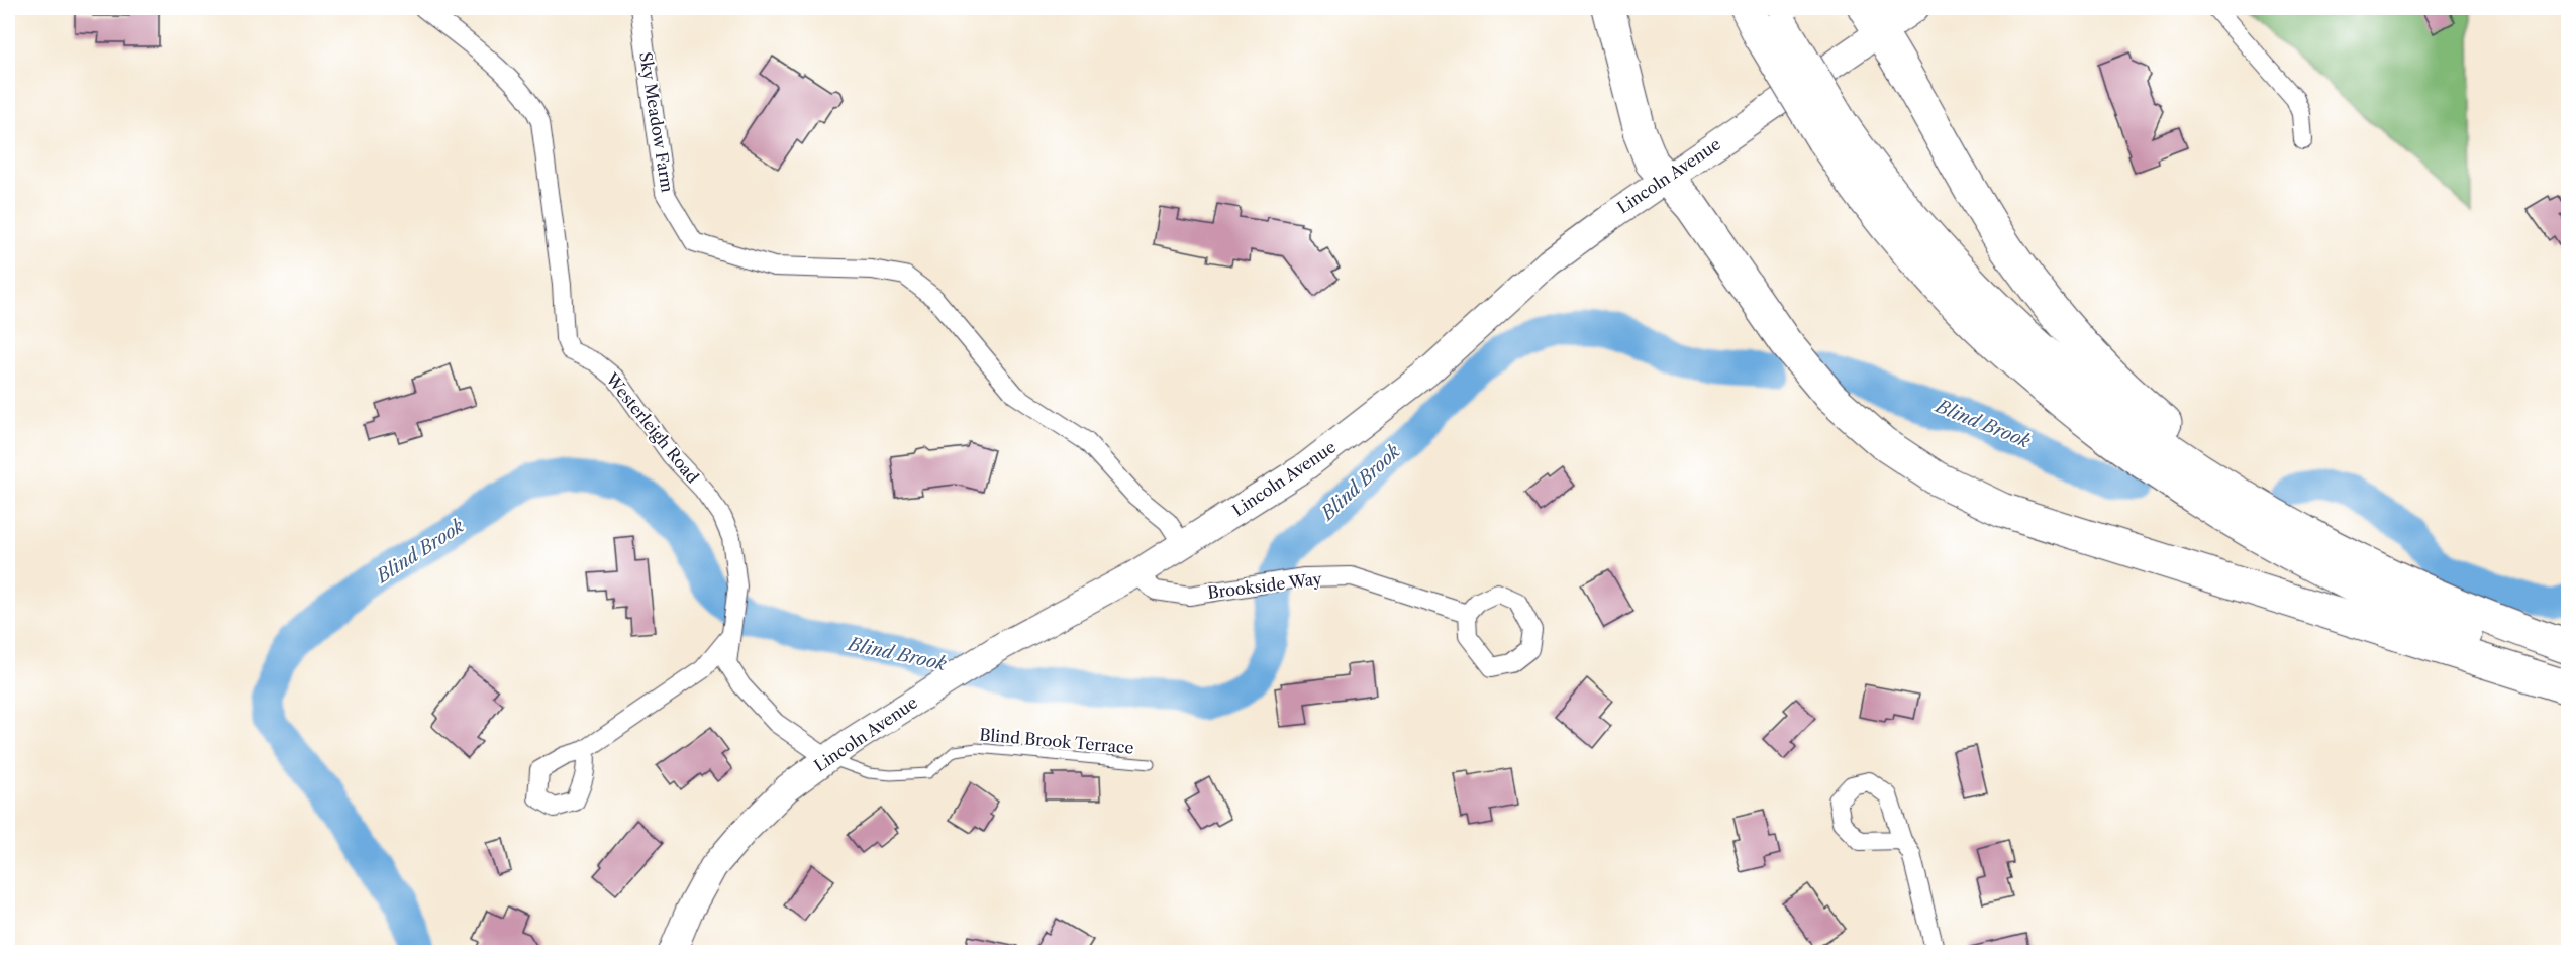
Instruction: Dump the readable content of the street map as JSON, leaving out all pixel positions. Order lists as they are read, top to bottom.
{
  "streets": {
    "street": [
      "Sky Meadow Farm",
      "Lincoln Avenue",
      "Westerleigh Road",
      "Brookside Way"
    ],
    "lane": ["Blind Brook Terrace"]
  },
  "crossings": [
    ["Sky Meadow Farm", "Lincoln Avenue"],
    ["Lincoln Avenue", "Westerleigh Road"],
    ["Lincoln Avenue", "Brookside Way"],
    ["Lincoln Avenue", "Blind Brook Terrace"],
    ["Westerleigh Road", "Blind Brook Terrace"]
  ],
  "water": ["Blind Brook"]
}
